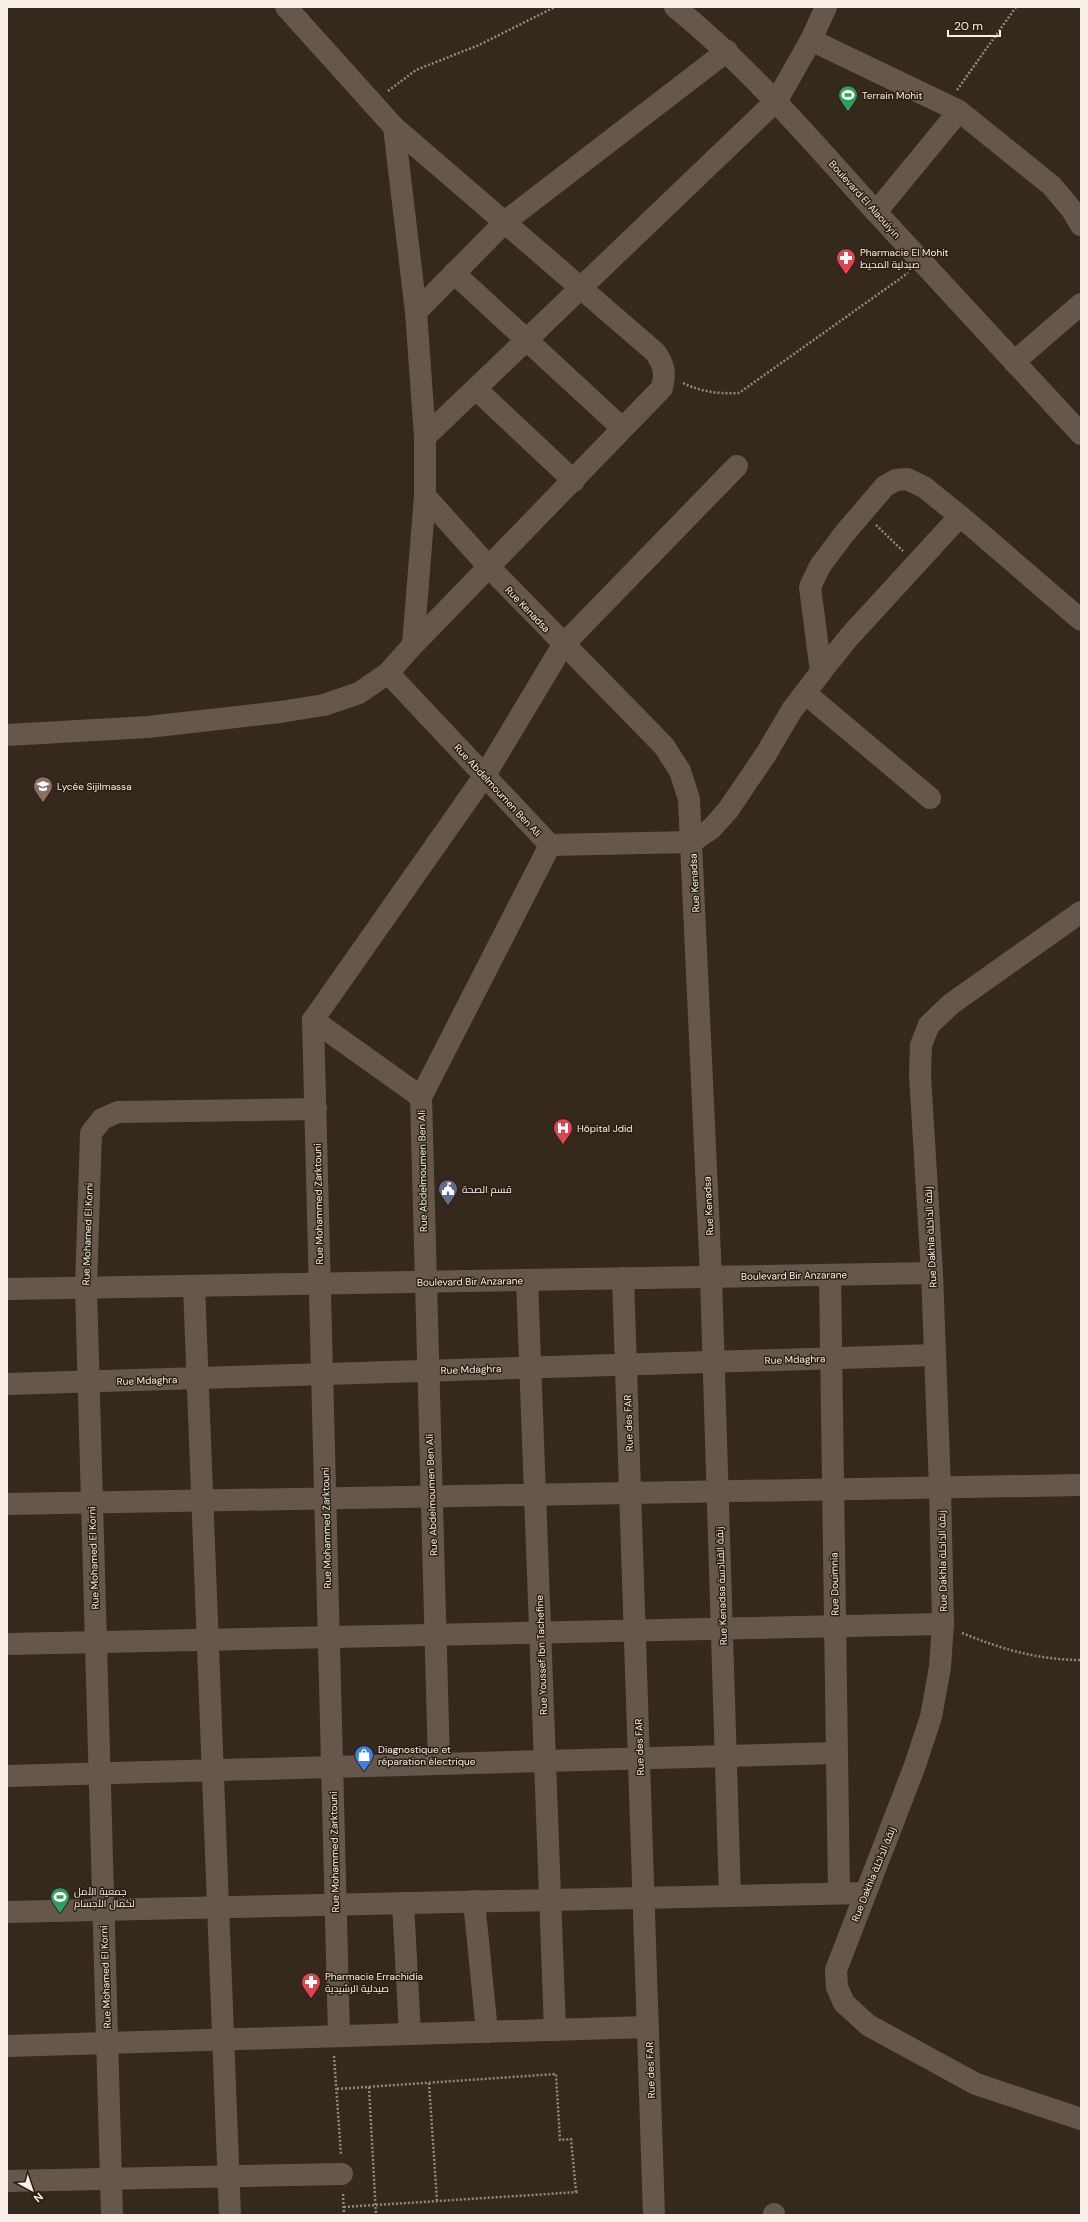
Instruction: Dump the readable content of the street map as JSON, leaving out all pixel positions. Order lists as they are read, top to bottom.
{
  "streets": {
    "street": [
      "Boulevard El Alaouiyin",
      "Rue Kenadsa",
      "Rue Abdelmoumen Ben Ali",
      "Rue Mohammed Zarktouni",
      "Rue Mohamed El Korni",
      "Rue Dakhla زنقة الداخلة",
      "Boulevard Bir Anzarane",
      "Rue Mdaghra",
      "Rue des FAR",
      "Rue Douimnia",
      "Rue Kenadsa زنقة القنادسة",
      "Rue Youssef Ibn Tachefine"
    ]
  },
  "crossings": [
    ["Rue Kenadsa", "Boulevard Bir Anzarane"],
    ["Rue Kenadsa", "Rue Kenadsa زنقة القنادسة"],
    ["Rue Abdelmoumen Ben Ali", "Boulevard Bir Anzarane"],
    ["Rue Abdelmoumen Ben Ali", "Rue Mdaghra"],
    ["Rue Mohammed Zarktouni", "Rue Mohamed El Korni"],
    ["Rue Mohammed Zarktouni", "Boulevard Bir Anzarane"],
    ["Rue Mohammed Zarktouni", "Rue Mdaghra"],
    ["Rue Mohamed El Korni", "Boulevard Bir Anzarane"],
    ["Rue Mohamed El Korni", "Rue Mdaghra"],
    ["Rue Dakhla زنقة الداخلة", "Boulevard Bir Anzarane"],
    ["Rue Dakhla زنقة الداخلة", "Rue Mdaghra"],
    ["Boulevard Bir Anzarane", "Rue des FAR"],
    ["Boulevard Bir Anzarane", "Rue Douimnia"],
    ["Boulevard Bir Anzarane", "Rue Kenadsa زنقة القنادسة"],
    ["Boulevard Bir Anzarane", "Rue Youssef Ibn Tachefine"],
    ["Rue Mdaghra", "Rue des FAR"],
    ["Rue Mdaghra", "Rue Douimnia"],
    ["Rue Mdaghra", "Rue Kenadsa زنقة القنادسة"],
    ["Rue Mdaghra", "Rue Youssef Ibn Tachefine"]
  ],
  "places": {
    "sports": ["Terrain Mohit", "جمعية الأمل لكمال الأجسام"],
    "pharmacy": ["Pharmacie El Mohit صيدلية المحيط", "Pharmacie Errachidia صيدلية الرشيدية"],
    "school or university": ["Lycée Sijilmassa"],
    "hospital": ["Hôpital Jdid"],
    "public building": ["قسم الصحة"],
    "shop": ["Diagnostique et réparation électrique"]
  },
  "scale_bar": "20 m",
  "north": "bottom right"
}
